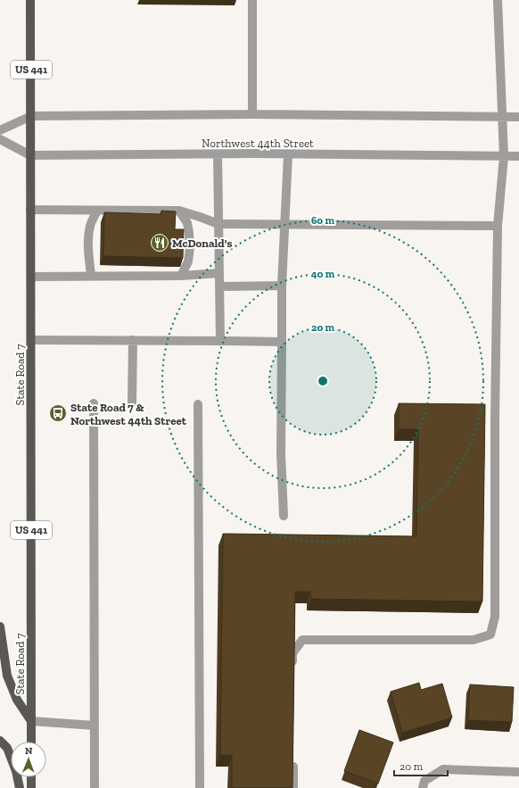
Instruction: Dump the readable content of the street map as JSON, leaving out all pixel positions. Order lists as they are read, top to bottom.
{
  "streets": {
    "main road": ["US 441", "State Road 7"],
    "street": ["Northwest 44th Street"]
  },
  "crossings": [
    ["Northwest 44th Street", "State Road 7"]
  ],
  "places": {
    "restaurant": ["McDonald's"],
    "bus stop": ["State Road 7 & Northwest 44th Street"]
  },
  "scale_bar": "20 m",
  "north": "top",
  "rings": ["60 m", "40 m", "20 m"]
}
